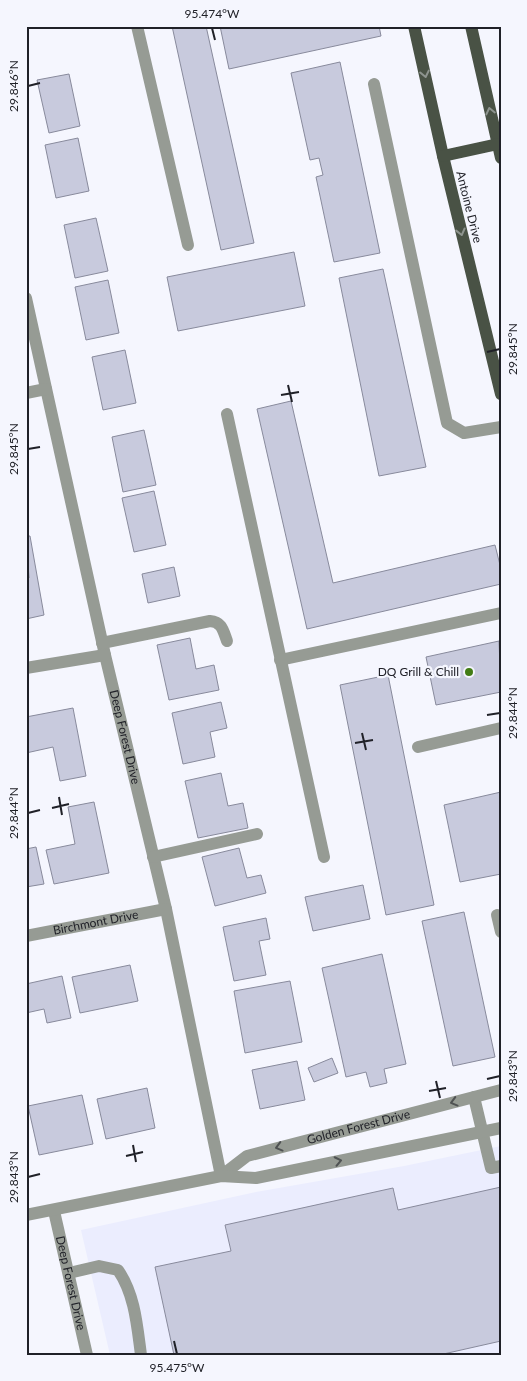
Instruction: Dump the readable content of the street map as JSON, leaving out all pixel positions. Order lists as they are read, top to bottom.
{
  "streets": {
    "main road": ["Antoine Drive"],
    "street": ["Deep Forest Drive", "Birchmont Drive", "Golden Forest Drive"]
  },
  "crossings": [
    ["Deep Forest Drive", "Birchmont Drive"],
    ["Deep Forest Drive", "Golden Forest Drive"]
  ],
  "places": ["DQ Grill & Chill"],
  "coordinates": [
    "95.474°W",
    "29.846°N",
    "29.845°N",
    "29.844°N",
    "29.843°N",
    "95.475°W"
  ]
}
